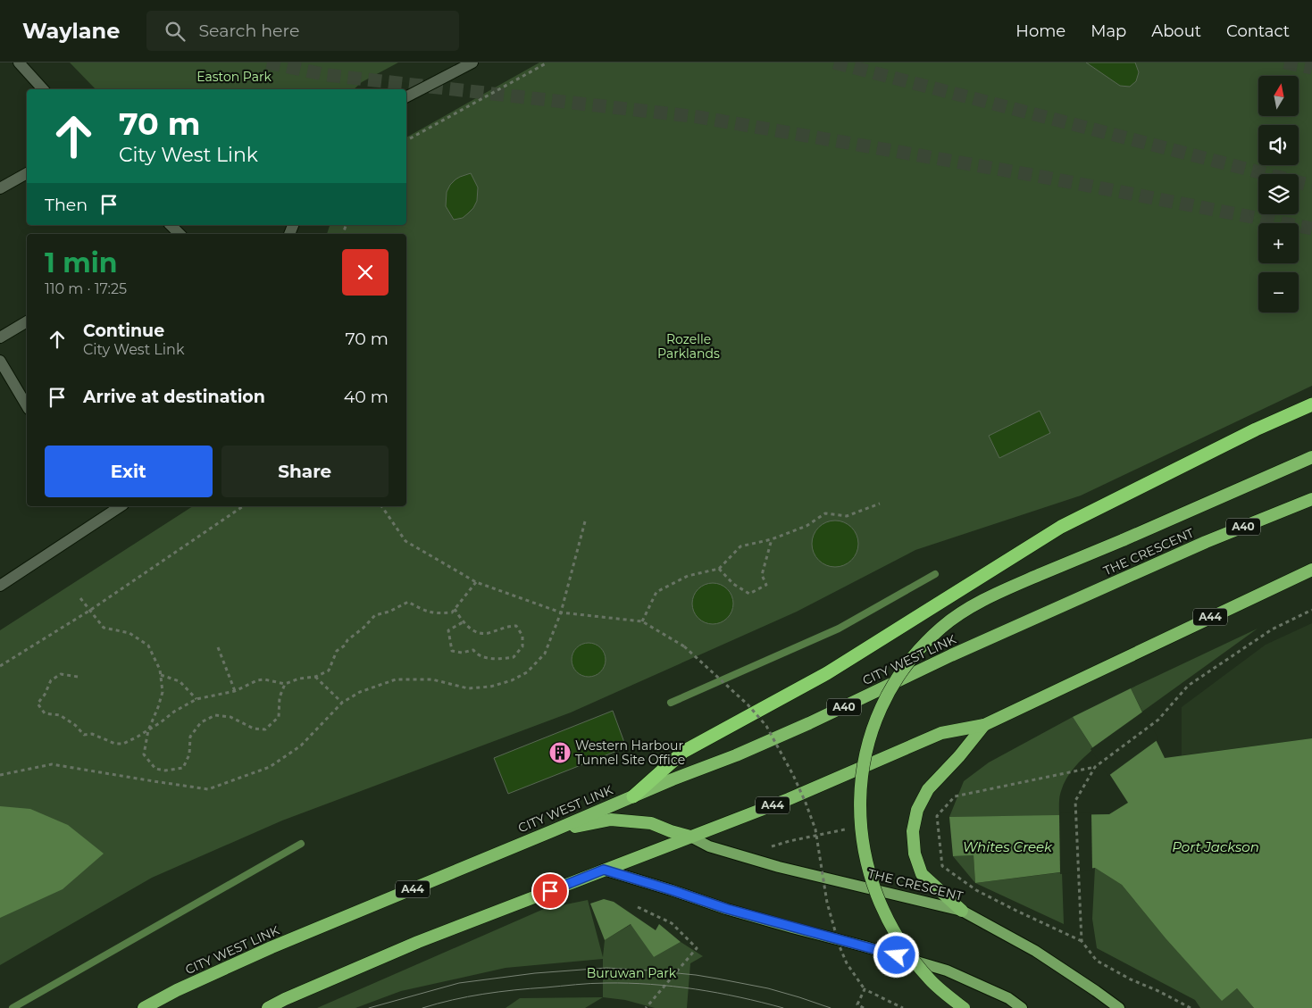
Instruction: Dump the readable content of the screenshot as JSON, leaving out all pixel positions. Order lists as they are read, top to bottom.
{
  "streets": {
    "highway": [
      "A40",
      "THE CRESCENT",
      "A44",
      "CITY WEST LINK"
    ]
  },
  "crossings": [
    ["THE CRESCENT", "A44"],
    ["THE CRESCENT", "CITY WEST LINK"]
  ],
  "water": ["Whites Creek", "Port Jackson"],
  "parks": ["Easton Park", "Rozelle Parklands", "Buruwan Park"],
  "places": {
    "building": ["Western Harbour Tunnel Site Office"]
  },
  "north": "top",
  "page": {
    "header": "Waylane",
    "search": "Search here",
    "nav": [
      "Home",
      "Map",
      "About",
      "Contact"
    ],
    "map_buttons": ["+", "−"],
    "turn": ["70 m", "City West Link"],
    "then": "Then",
    "heading": ["1 min", "110 m · 17:25"],
    "list": [
      {
        "name": "Continue",
        "note": "City West Link",
        "value": "70 m"
      },
      {
        "name": "Arrive at destination",
        "value": "40 m"
      }
    ],
    "buttons": ["Exit", "Share"]
  }
}
